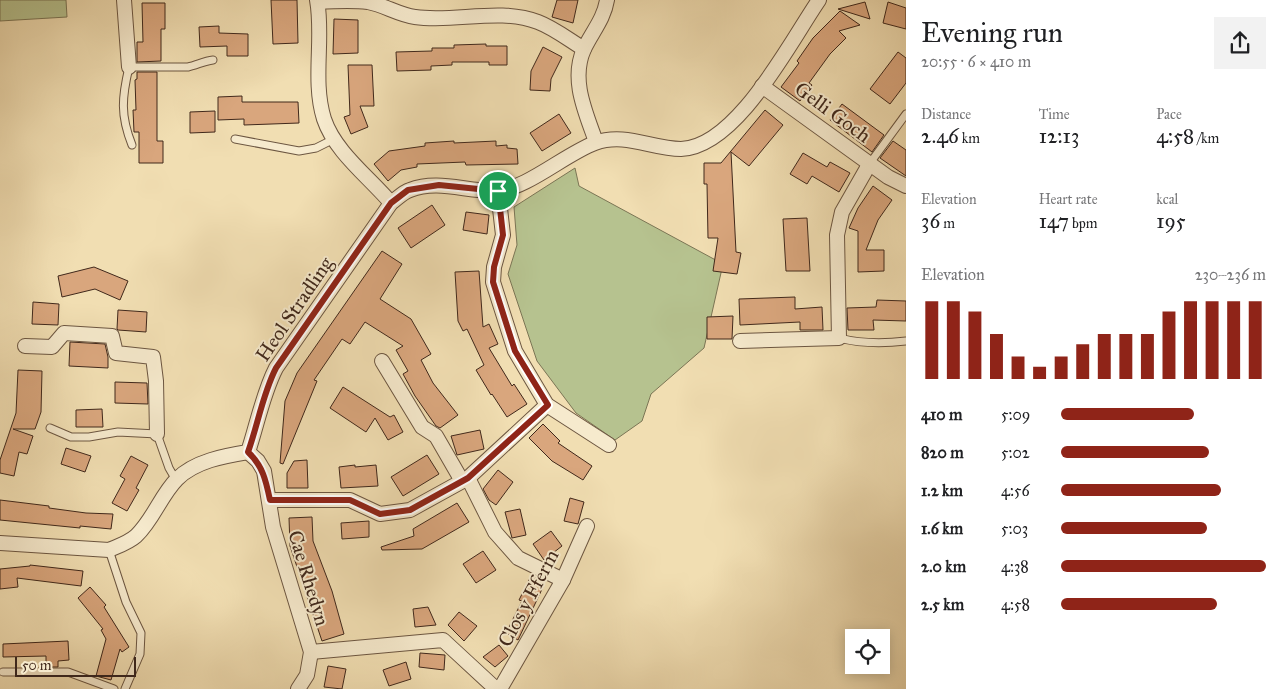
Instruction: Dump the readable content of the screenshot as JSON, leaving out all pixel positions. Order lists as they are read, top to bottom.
{
  "streets": {
    "street": [
      "Gelli Goch",
      "Heol Stradling",
      "Cae Rhedyn",
      "Clos y Fferm"
    ]
  },
  "crossings": [
    ["Heol Stradling", "Cae Rhedyn"]
  ],
  "scale_bar": "50 m",
  "page": {
    "heading": ["Evening run", "20:55 · 6 × 410 m"],
    "stats": [
      ["Distance", "2.46 km"],
      ["Time", "12:13"],
      ["Pace", "4:58 /km"],
      ["Elevation", "36 m"],
      ["Heart rate", "147 bpm"],
      ["kcal", "195"]
    ],
    "chart": ["Elevation", "230–236 m"],
    "list": [
      {
        "name": "410 m",
        "note": "5:09"
      },
      {
        "name": "820 m",
        "note": "5:02"
      },
      {
        "name": "1.2 km",
        "note": "4:56"
      },
      {
        "name": "1.6 km",
        "note": "5:03"
      },
      {
        "name": "2.0 km",
        "note": "4:38"
      },
      {
        "name": "2.5 km",
        "note": "4:58"
      }
    ],
    "scale": "50 m"
  }
}
